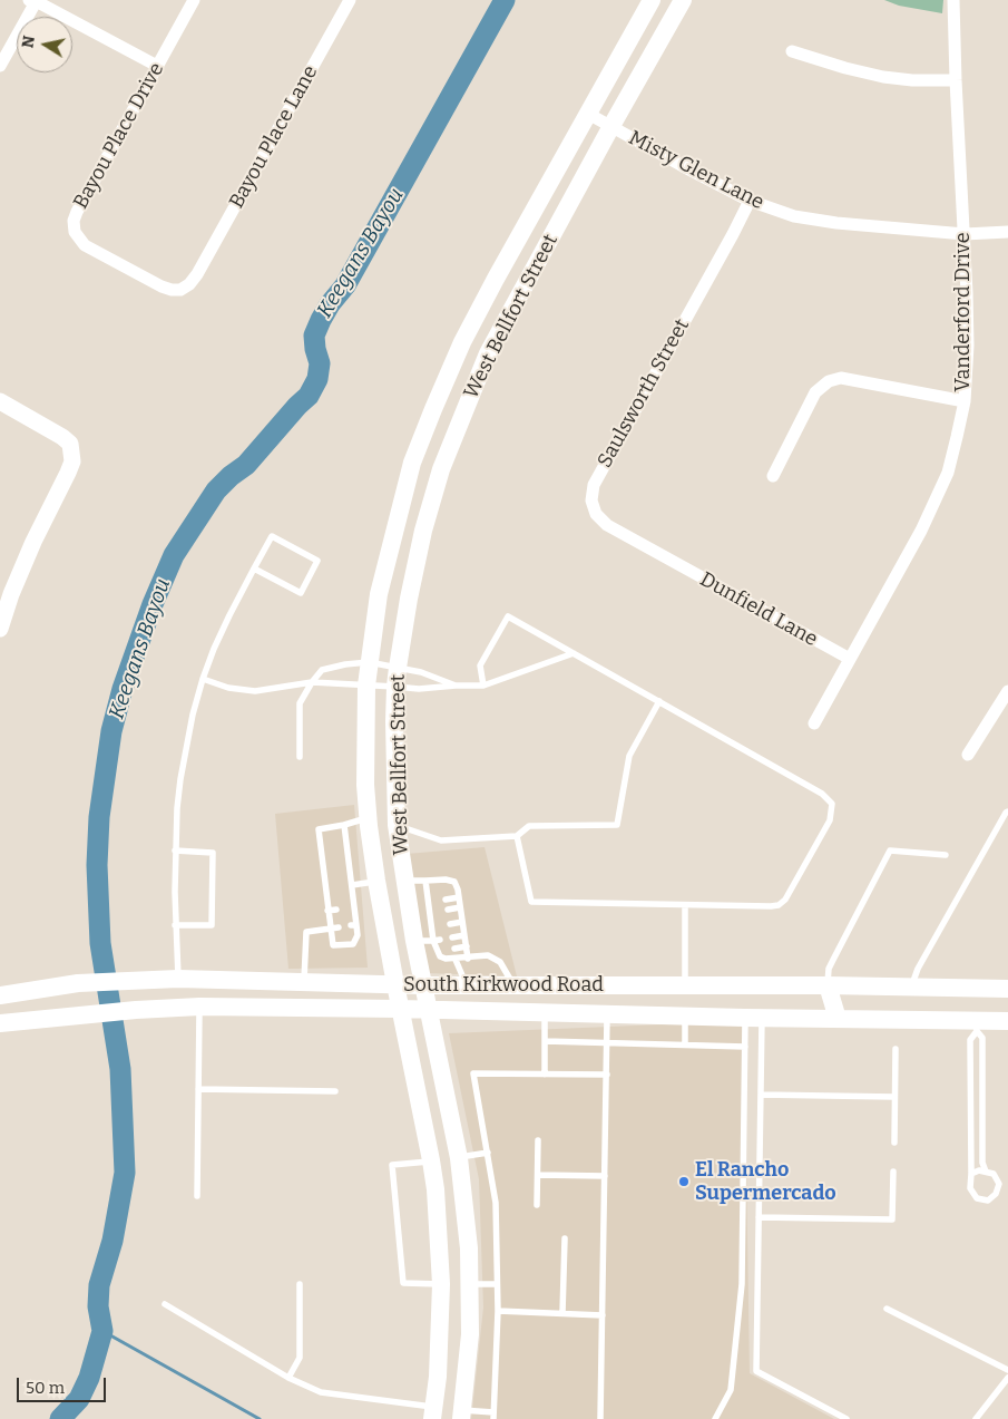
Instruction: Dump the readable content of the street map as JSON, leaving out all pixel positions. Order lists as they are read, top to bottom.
{
  "streets": {
    "main road": ["West Bellfort Street", "South Kirkwood Road"],
    "street": [
      "Bayou Place Drive",
      "Bayou Place Lane",
      "Misty Glen Lane",
      "Vanderford Drive",
      "Saulsworth Street",
      "Dunfield Lane"
    ]
  },
  "crossings": [
    ["Bayou Place Drive", "Bayou Place Lane"],
    ["Misty Glen Lane", "Vanderford Drive"],
    ["Misty Glen Lane", "West Bellfort Street"],
    ["Misty Glen Lane", "Saulsworth Street"],
    ["Vanderford Drive", "Dunfield Lane"],
    ["West Bellfort Street", "South Kirkwood Road"],
    ["Saulsworth Street", "Dunfield Lane"]
  ],
  "water": ["Keegans Bayou"],
  "places": ["El Rancho Supermercado"],
  "scale_bar": "50 m",
  "north": "left"
}
